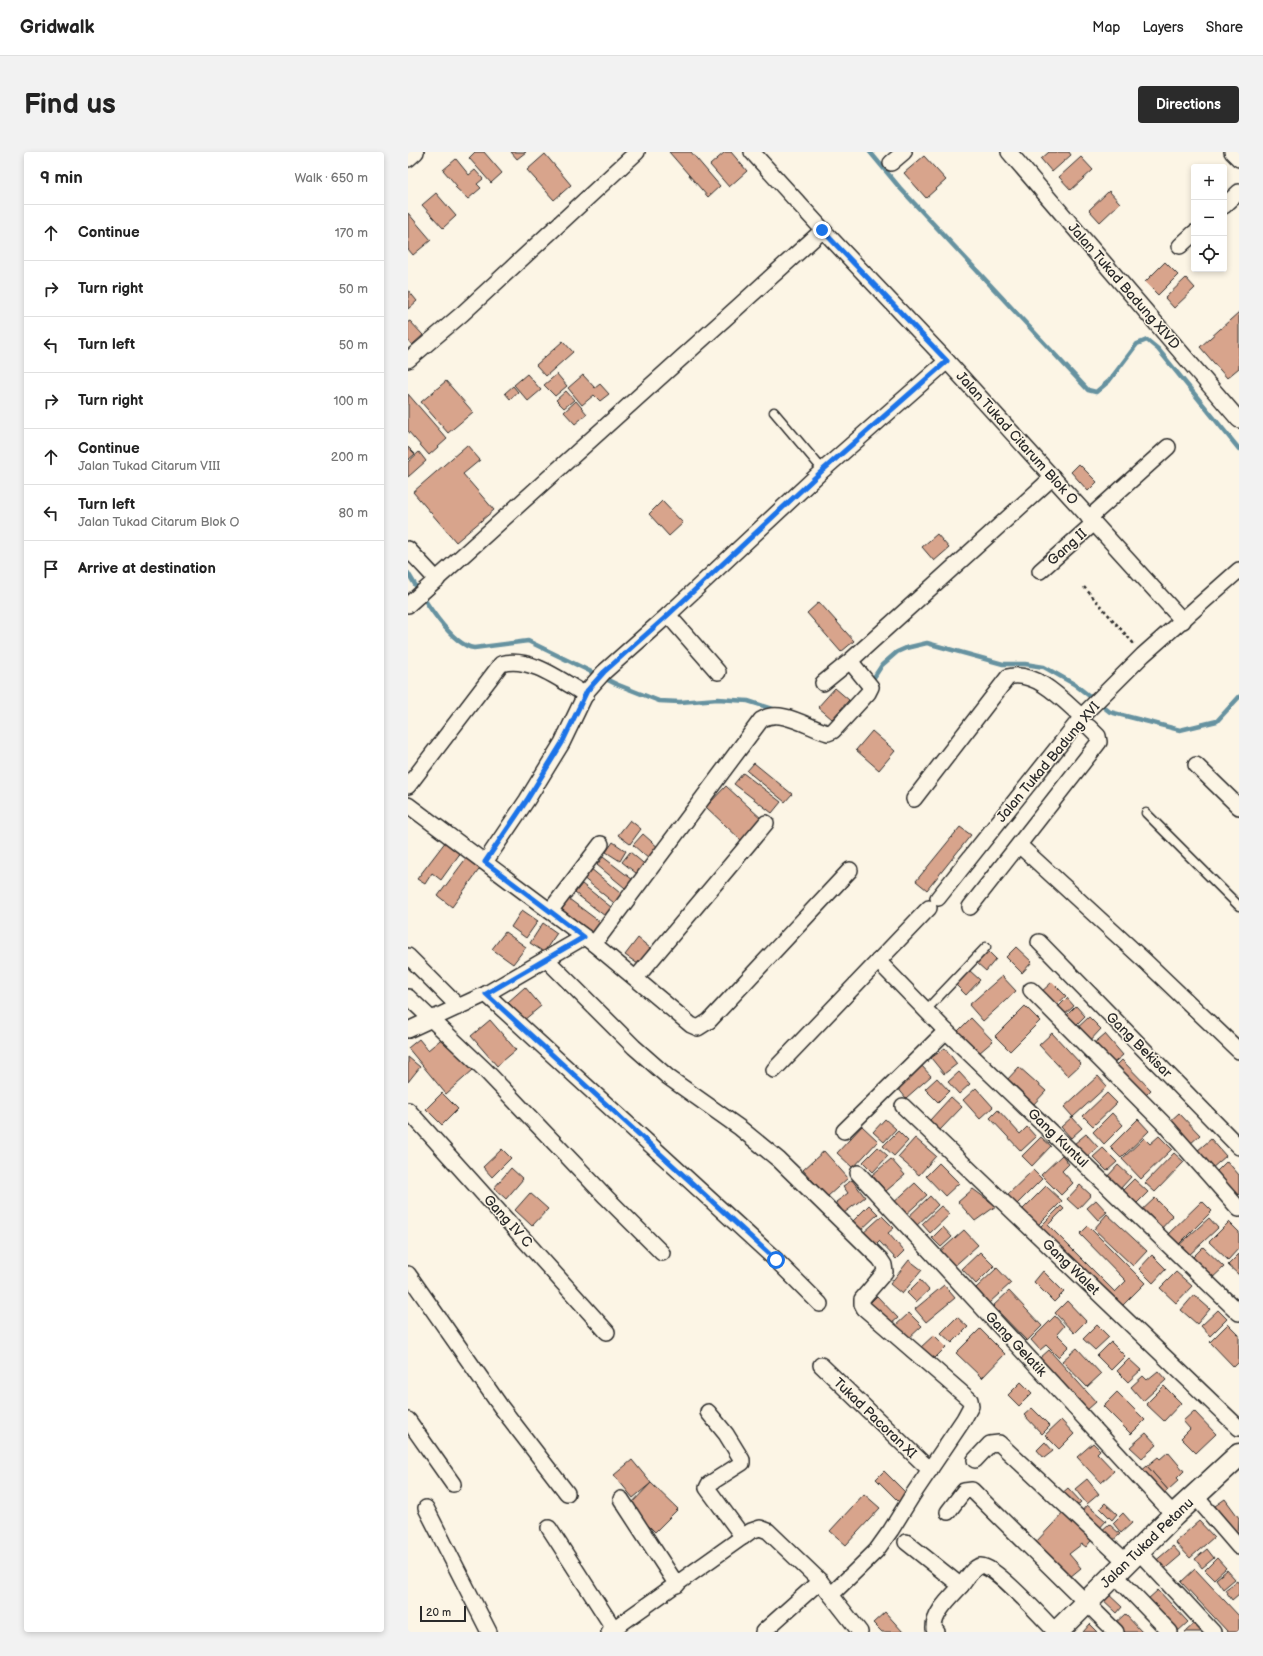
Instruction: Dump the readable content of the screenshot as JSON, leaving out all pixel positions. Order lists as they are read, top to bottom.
{
  "streets": {
    "street": [
      "Jalan Tukad Badung XIVD",
      "Jalan Tukad Citarum Blok O",
      "Gang II",
      "Jalan Tukad Badung XVI",
      "Gang Bekisar",
      "Gang Kuntul",
      "Gang IV C",
      "Gang Walet",
      "Gang Gelatik",
      "Tukad Pacoran XI",
      "Jalan Tukad Petanu"
    ]
  },
  "crossings": [
    ["Jalan Tukad Citarum Blok O", "Gang II"],
    ["Jalan Tukad Citarum Blok O", "Jalan Tukad Badung XVI"],
    ["Jalan Tukad Badung XVI", "Gang Kuntul"],
    ["Gang Gelatik", "Jalan Tukad Petanu"]
  ],
  "scale_bar": "20 m",
  "page": {
    "header": "Gridwalk",
    "nav": ["Map", "Layers", "Share"],
    "buttons": "Directions",
    "title": "Find us",
    "heading": ["9 min", "Walk · 650 m"],
    "map_buttons": ["+", "−"],
    "list": [
      ["Continue", "170 m"],
      ["Turn right", "50 m"],
      ["Turn left", "50 m"],
      ["Turn right", "100 m"],
      ["Continue", "Jalan Tukad Citarum VIII", "200 m"],
      ["Turn left", "Jalan Tukad Citarum Blok O", "80 m"],
      "Arrive at destination"
    ],
    "scale": "20 m"
  }
}
